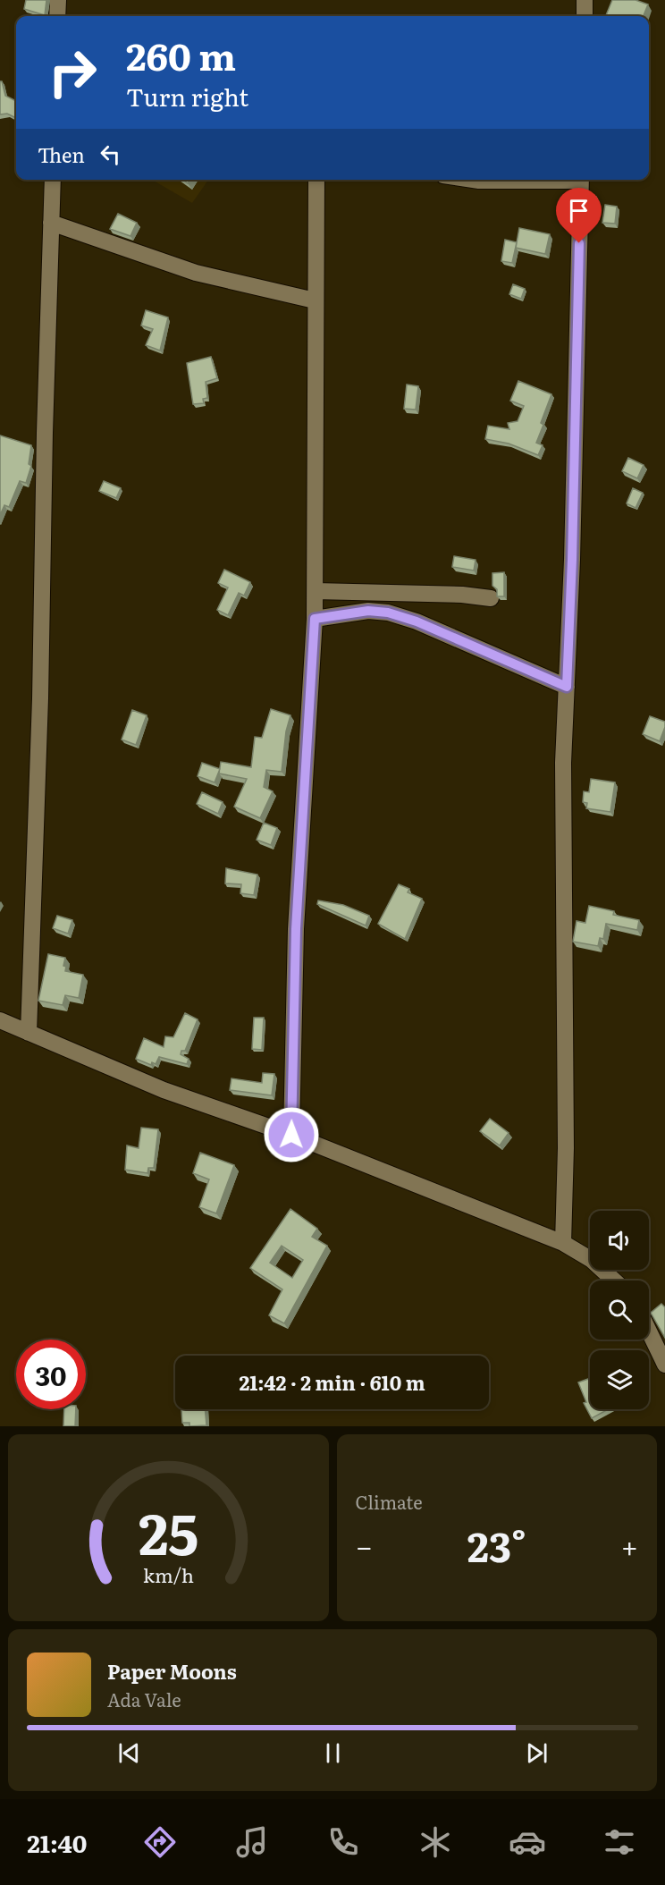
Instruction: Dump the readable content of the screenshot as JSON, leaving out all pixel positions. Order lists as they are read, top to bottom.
{
  "page": {
    "turn": ["260 m", "Turn right"],
    "then": "Then",
    "limit": "30",
    "trip": "21:42 · 2 min · 610 m",
    "tile": "Climate",
    "heat": ["−", "23°", "+"],
    "song": ["Paper Moons", "Ada Vale"],
    "tabs": "21:40",
    "gauge": ["25", "km/h"]
  }
}
